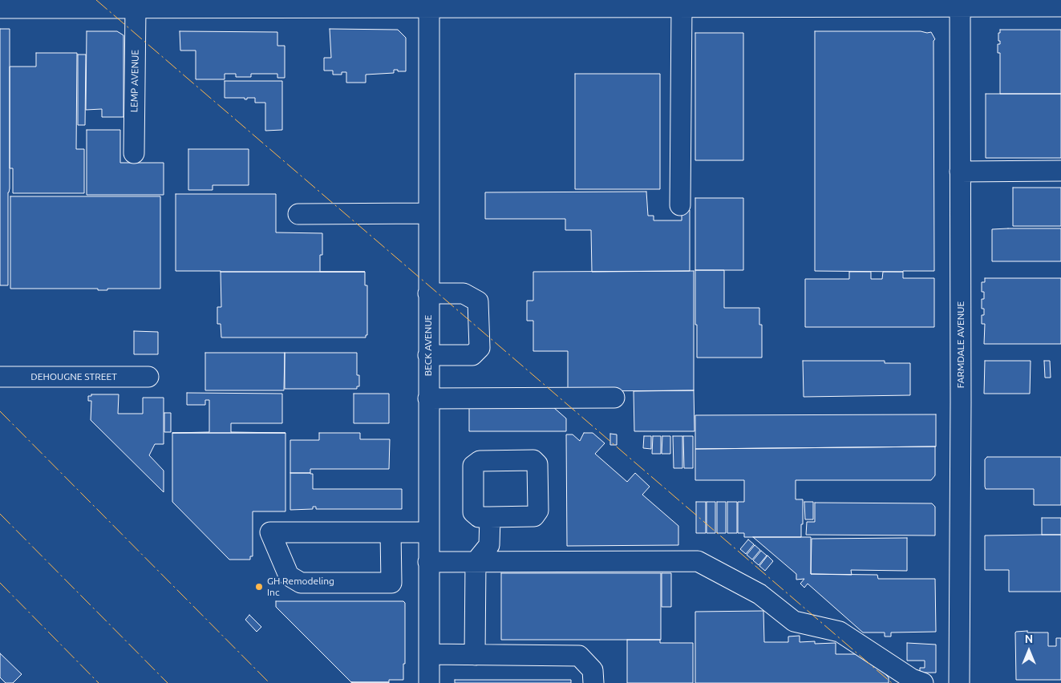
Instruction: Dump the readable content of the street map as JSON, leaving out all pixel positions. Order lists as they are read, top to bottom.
{
  "streets": {
    "street": [
      "LEMP AVENUE",
      "FARMDALE AVENUE",
      "BECK AVENUE",
      "DEHOUGNE STREET"
    ]
  },
  "places": ["GH Remodeling Inc"],
  "north": "top"
}
